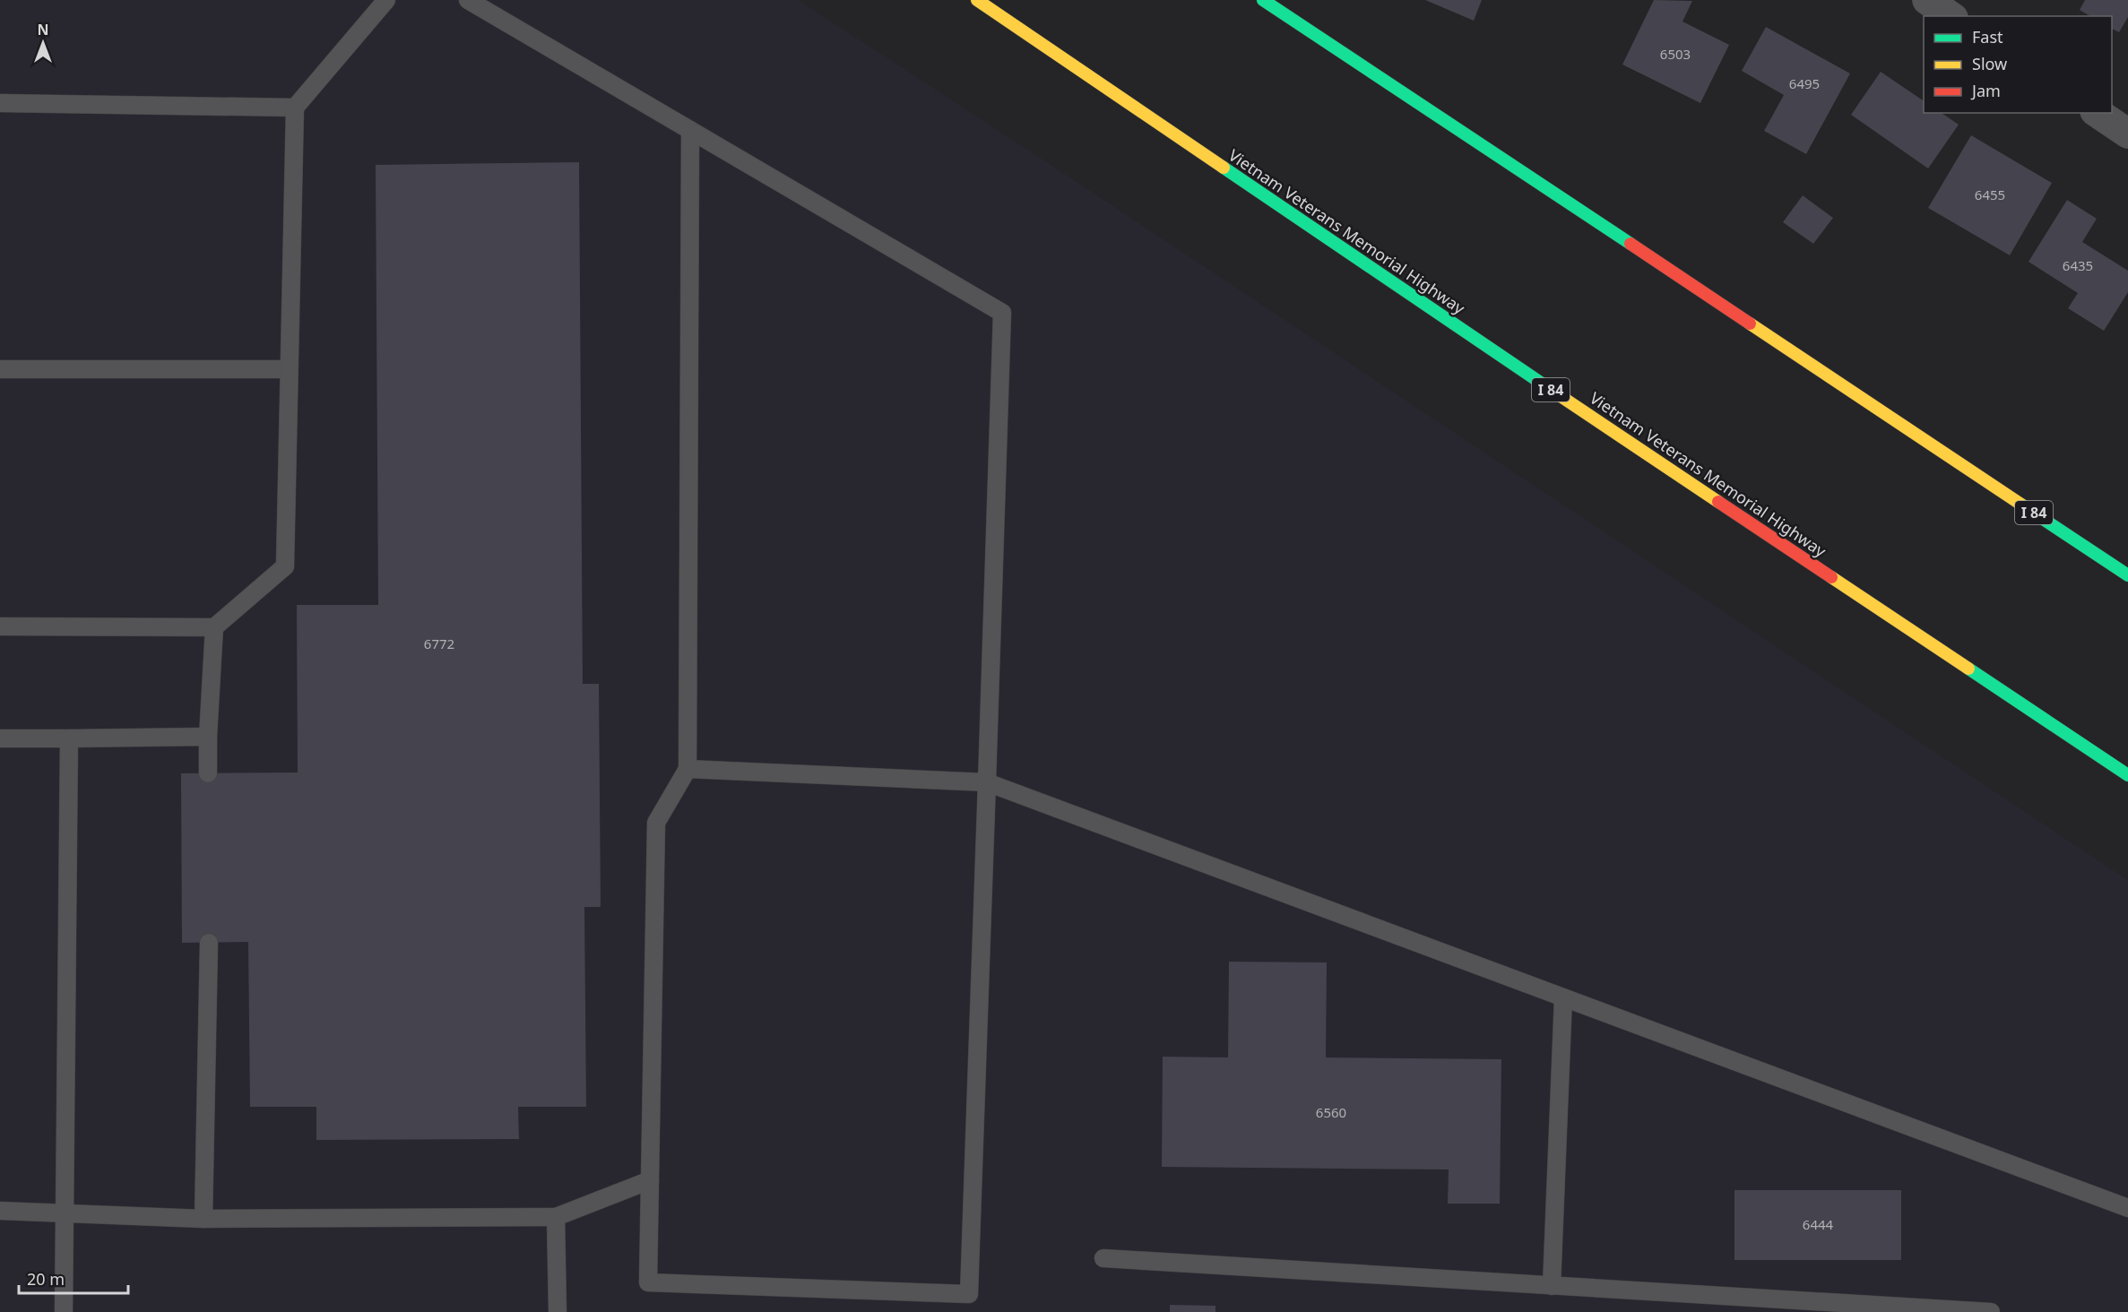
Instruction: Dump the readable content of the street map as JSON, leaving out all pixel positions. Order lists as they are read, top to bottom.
{
  "streets": {
    "highway": ["Vietnam Veterans Memorial Highway", "I 84"]
  },
  "house_numbers": [
    "6503",
    "6495",
    "6455",
    "6435",
    "6772",
    "6560",
    "6444"
  ],
  "legend": ["Fast", "Slow", "Jam"],
  "scale_bar": "20 m",
  "north": "top"
}
